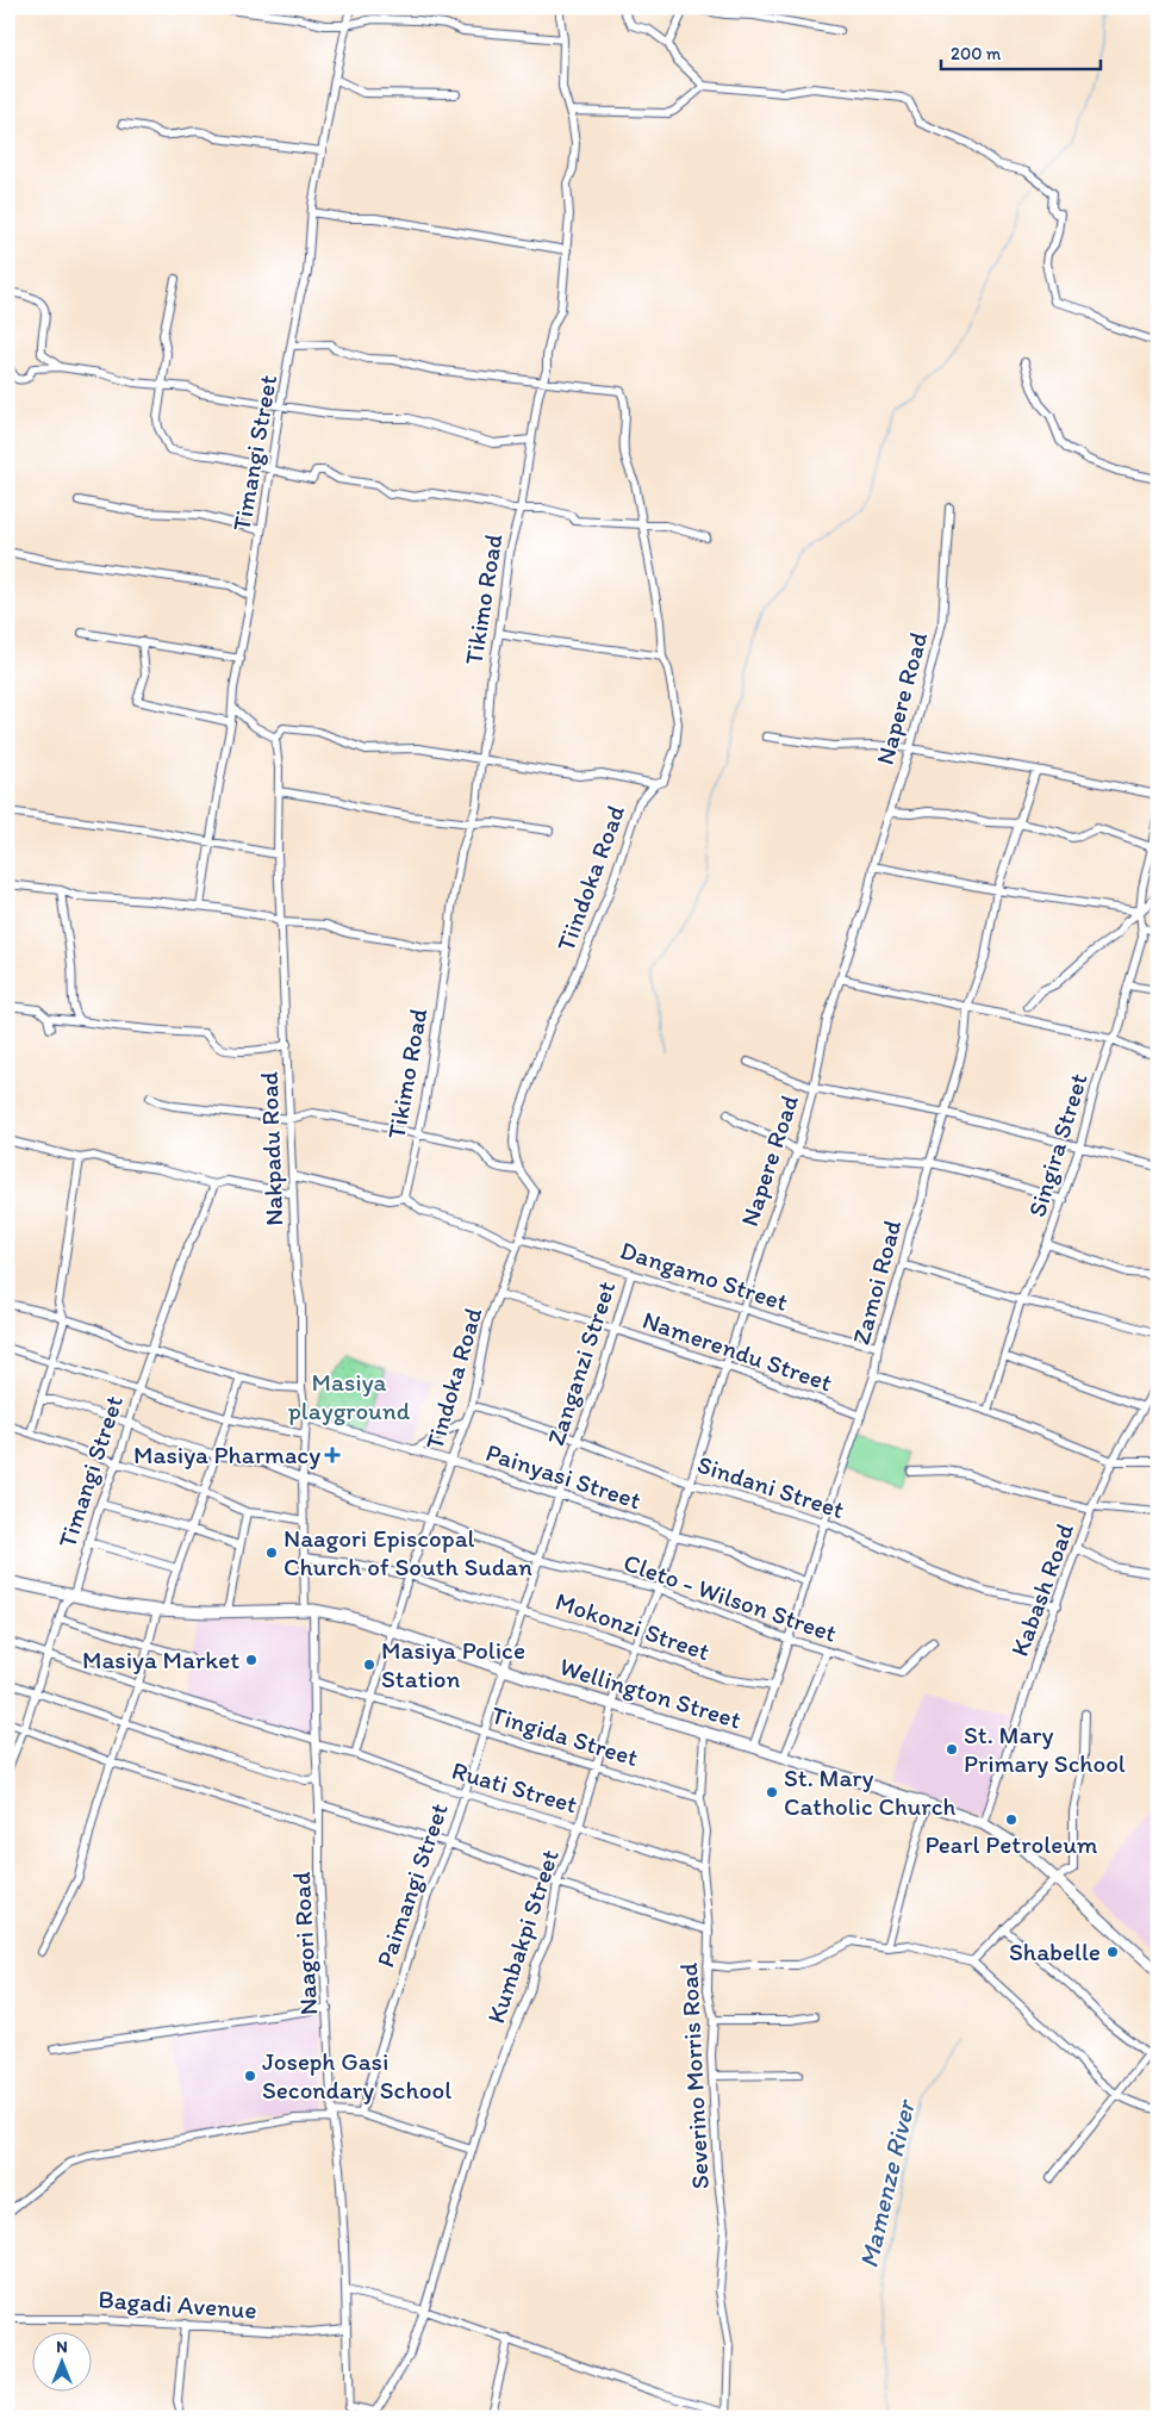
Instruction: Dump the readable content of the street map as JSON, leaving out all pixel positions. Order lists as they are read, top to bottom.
{
  "streets": {
    "main road": ["Wellington Street"],
    "street": [
      "Timangi Street",
      "Tikimo Road",
      "Napere Road",
      "Tiindoka Road",
      "Singira Street",
      "Nakpadu Road",
      "Dangamo Street",
      "Zamoi Road",
      "Namerendu Street",
      "Zanganzi Street",
      "Tindoka Road",
      "Painyasi Street",
      "Sindani Street",
      "Kabash Road",
      "Cleto - Wilson Street",
      "Mokonzi Street",
      "Tingida Street",
      "Ruati Street",
      "Paimangi Street",
      "Kumbakpi Street",
      "Naagori Road",
      "Severino Morris Road",
      "Bagadi Avenue"
    ]
  },
  "crossings": [
    ["Timangi Street", "Cleto - Wilson Street"],
    ["Timangi Street", "Wellington Street"],
    ["Timangi Street", "Ruati Street"],
    ["Tikimo Road", "Tiindoka Road"],
    ["Tikimo Road", "Dangamo Street"],
    ["Napere Road", "Dangamo Street"],
    ["Napere Road", "Namerendu Street"],
    ["Napere Road", "Painyasi Street"],
    ["Napere Road", "Sindani Street"],
    ["Napere Road", "Cleto - Wilson Street"],
    ["Napere Road", "Mokonzi Street"],
    ["Napere Road", "Wellington Street"],
    ["Napere Road", "Kumbakpi Street"],
    ["Tiindoka Road", "Dangamo Street"],
    ["Tiindoka Road", "Tindoka Road"],
    ["Nakpadu Road", "Painyasi Street"],
    ["Nakpadu Road", "Cleto - Wilson Street"],
    ["Nakpadu Road", "Mokonzi Street"],
    ["Nakpadu Road", "Wellington Street"],
    ["Nakpadu Road", "Naagori Road"],
    ["Dangamo Street", "Zamoi Road"],
    ["Dangamo Street", "Zanganzi Street"],
    ["Dangamo Street", "Tindoka Road"],
    ["Zamoi Road", "Namerendu Street"],
    ["Zamoi Road", "Painyasi Street"],
    ["Zamoi Road", "Sindani Street"],
    ["Zamoi Road", "Cleto - Wilson Street"],
    ["Zamoi Road", "Mokonzi Street"],
    ["Zamoi Road", "Wellington Street"],
    ["Namerendu Street", "Zanganzi Street"],
    ["Namerendu Street", "Tindoka Road"],
    ["Zanganzi Street", "Painyasi Street"],
    ["Zanganzi Street", "Sindani Street"],
    ["Zanganzi Street", "Cleto - Wilson Street"],
    ["Zanganzi Street", "Mokonzi Street"],
    ["Zanganzi Street", "Wellington Street"],
    ["Zanganzi Street", "Paimangi Street"],
    ["Tindoka Road", "Painyasi Street"],
    ["Tindoka Road", "Sindani Street"],
    ["Tindoka Road", "Cleto - Wilson Street"],
    ["Tindoka Road", "Mokonzi Street"],
    ["Tindoka Road", "Wellington Street"],
    ["Tindoka Road", "Tingida Street"],
    ["Tindoka Road", "Ruati Street"],
    ["Sindani Street", "Kabash Road"],
    ["Kabash Road", "Wellington Street"],
    ["Wellington Street", "Paimangi Street"],
    ["Wellington Street", "Kumbakpi Street"],
    ["Wellington Street", "Naagori Road"],
    ["Wellington Street", "Severino Morris Road"],
    ["Tingida Street", "Paimangi Street"],
    ["Tingida Street", "Kumbakpi Street"],
    ["Tingida Street", "Naagori Road"],
    ["Tingida Street", "Severino Morris Road"],
    ["Ruati Street", "Paimangi Street"],
    ["Ruati Street", "Kumbakpi Street"],
    ["Ruati Street", "Naagori Road"],
    ["Ruati Street", "Severino Morris Road"],
    ["Kumbakpi Street", "Naagori Road"],
    ["Naagori Road", "Bagadi Avenue"]
  ],
  "water": ["Mamenze River"],
  "parks": ["Masiya playground"],
  "places": {
    "health": ["Masiya Pharmacy"],
    "other": [
      "Naagori Episcopal Church of South Sudan",
      "Masiya Market",
      "Masiya Police Station",
      "St. Mary Primary School",
      "St. Mary Catholic Church",
      "Pearl Petroleum",
      "Shabelle",
      "Joseph Gasi Secondary School"
    ]
  },
  "scale_bar": "200 m",
  "north": "top"
}
